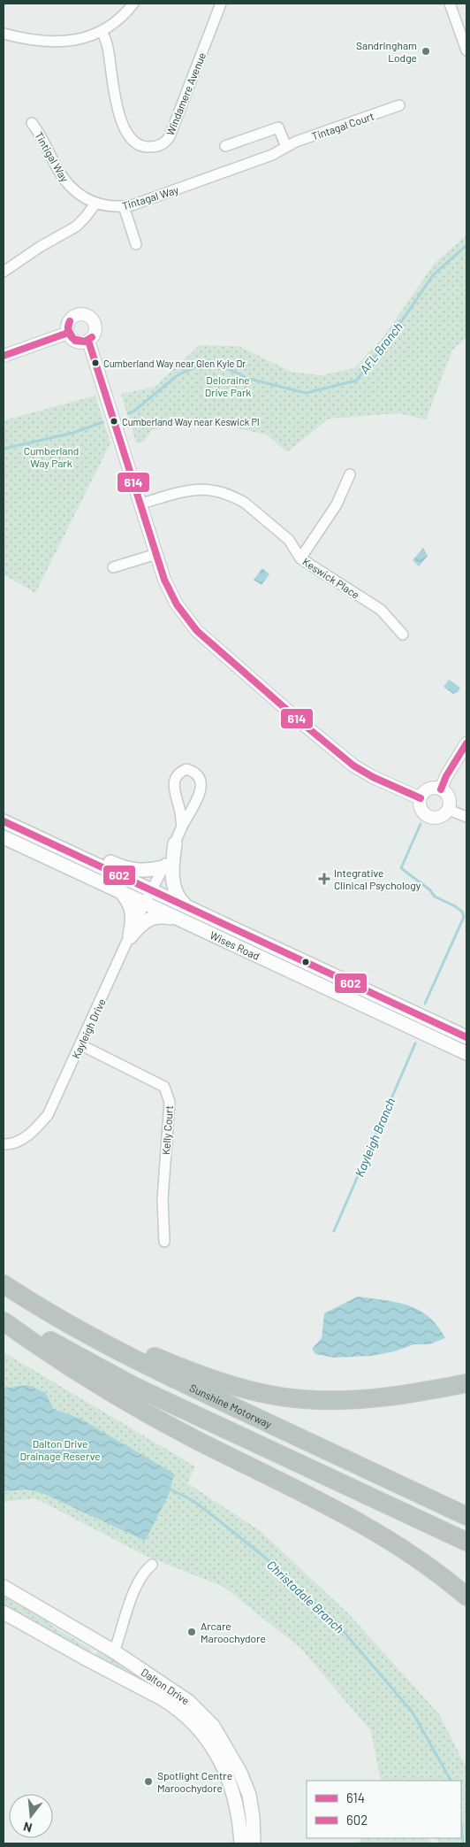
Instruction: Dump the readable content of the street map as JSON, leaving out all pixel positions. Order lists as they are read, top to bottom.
{
  "streets": {
    "highway": ["Sunshine Motorway"],
    "main road": ["Wises Road", "Dalton Drive"],
    "street": [
      "Windamere Avenue",
      "Tintagal Court",
      "Tintigal Way",
      "Tintagal Way",
      "Keswick Place",
      "Kayleigh Drive",
      "Kelly Court"
    ]
  },
  "crossings": [
    ["Tintagal Court", "Tintagal Way"],
    ["Tintigal Way", "Tintagal Way"],
    ["Wises Road", "Kayleigh Drive"],
    ["Kayleigh Drive", "Kelly Court"]
  ],
  "water": ["AFL Branch", "Kayleigh Branch", "Christadale Branch"],
  "parks": ["Deloraine Drive Park", "Cumberland Way Park", "Dalton Drive Drainage Reserve"],
  "places": {
    "other": [
      "Sandringham Lodge",
      "Cumberland Way near Glen Kyle Dr",
      "Cumberland Way near Keswick Pl",
      "Arcare Maroochydore",
      "Spotlight Centre Maroochydore"
    ],
    "health": ["Integrative Clinical Psychology"]
  },
  "lines": ["transit line 614", "transit line 602"],
  "legend": ["614", "602"],
  "north": "bottom"
}
